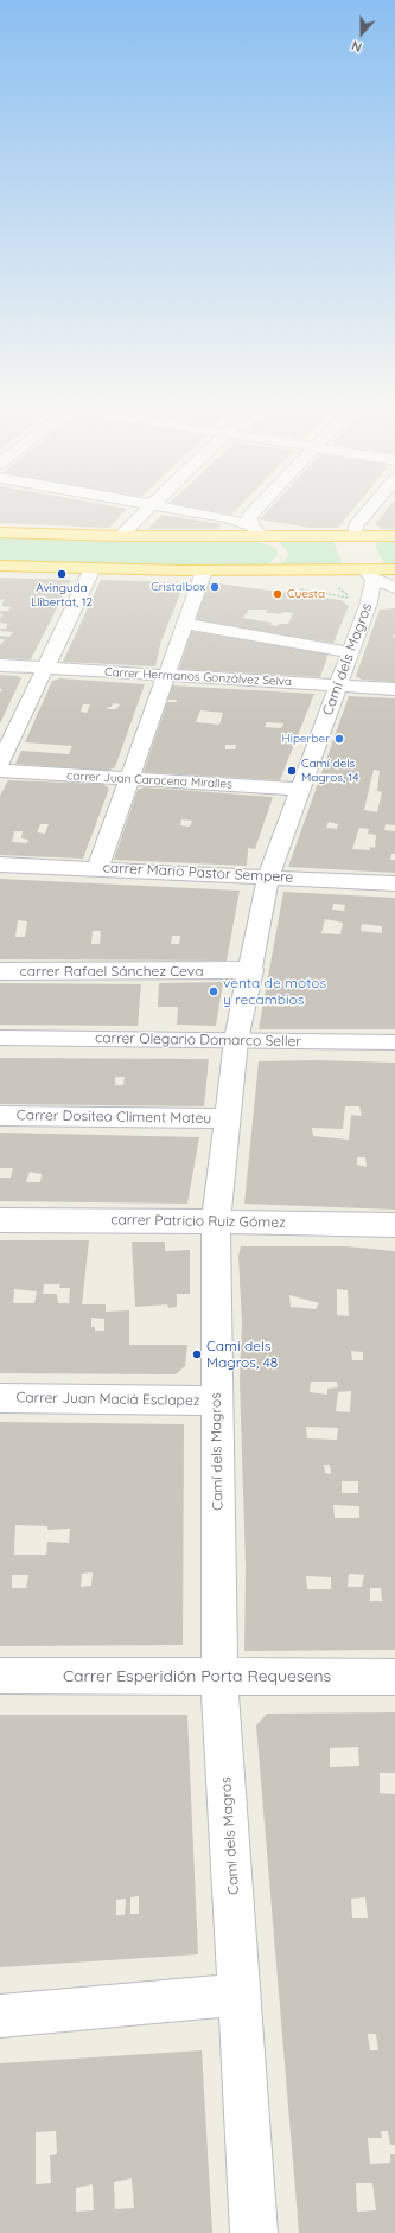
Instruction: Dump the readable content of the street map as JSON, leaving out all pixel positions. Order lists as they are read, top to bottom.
{
  "streets": {
    "street": [
      "Camí dels Magros",
      "Carrer Hermanos Gonzálvez Selva",
      "carrer Juan Caracena Miralles",
      "carrer Mario Pastor Sempere",
      "carrer Rafael Sánchez Ceva",
      "carrer Olegario Domarco Seller",
      "Carrer Dositeo Climent Mateu",
      "carrer Patricio Ruiz Gómez",
      "Carrer Juan Maciá Esclapez",
      "Carrer Esperidión Porta Requesens"
    ]
  },
  "crossings": [
    ["Camí dels Magros", "Carrer Hermanos Gonzálvez Selva"],
    ["Camí dels Magros", "carrer Juan Caracena Miralles"],
    ["Camí dels Magros", "carrer Mario Pastor Sempere"],
    ["Camí dels Magros", "carrer Rafael Sánchez Ceva"],
    ["Camí dels Magros", "carrer Olegario Domarco Seller"],
    ["Camí dels Magros", "Carrer Dositeo Climent Mateu"],
    ["Camí dels Magros", "carrer Patricio Ruiz Gómez"],
    ["Camí dels Magros", "Carrer Juan Maciá Esclapez"],
    ["Camí dels Magros", "Carrer Esperidión Porta Requesens"]
  ],
  "places": [
    "Avinguda Llibertat, 12",
    "Cristalbox",
    "Cuesta",
    "Hiperber",
    "Camí dels Magros, 14",
    "venta de motos y recambios",
    "Camí dels Magros, 48"
  ],
  "north": "bottom"
}
